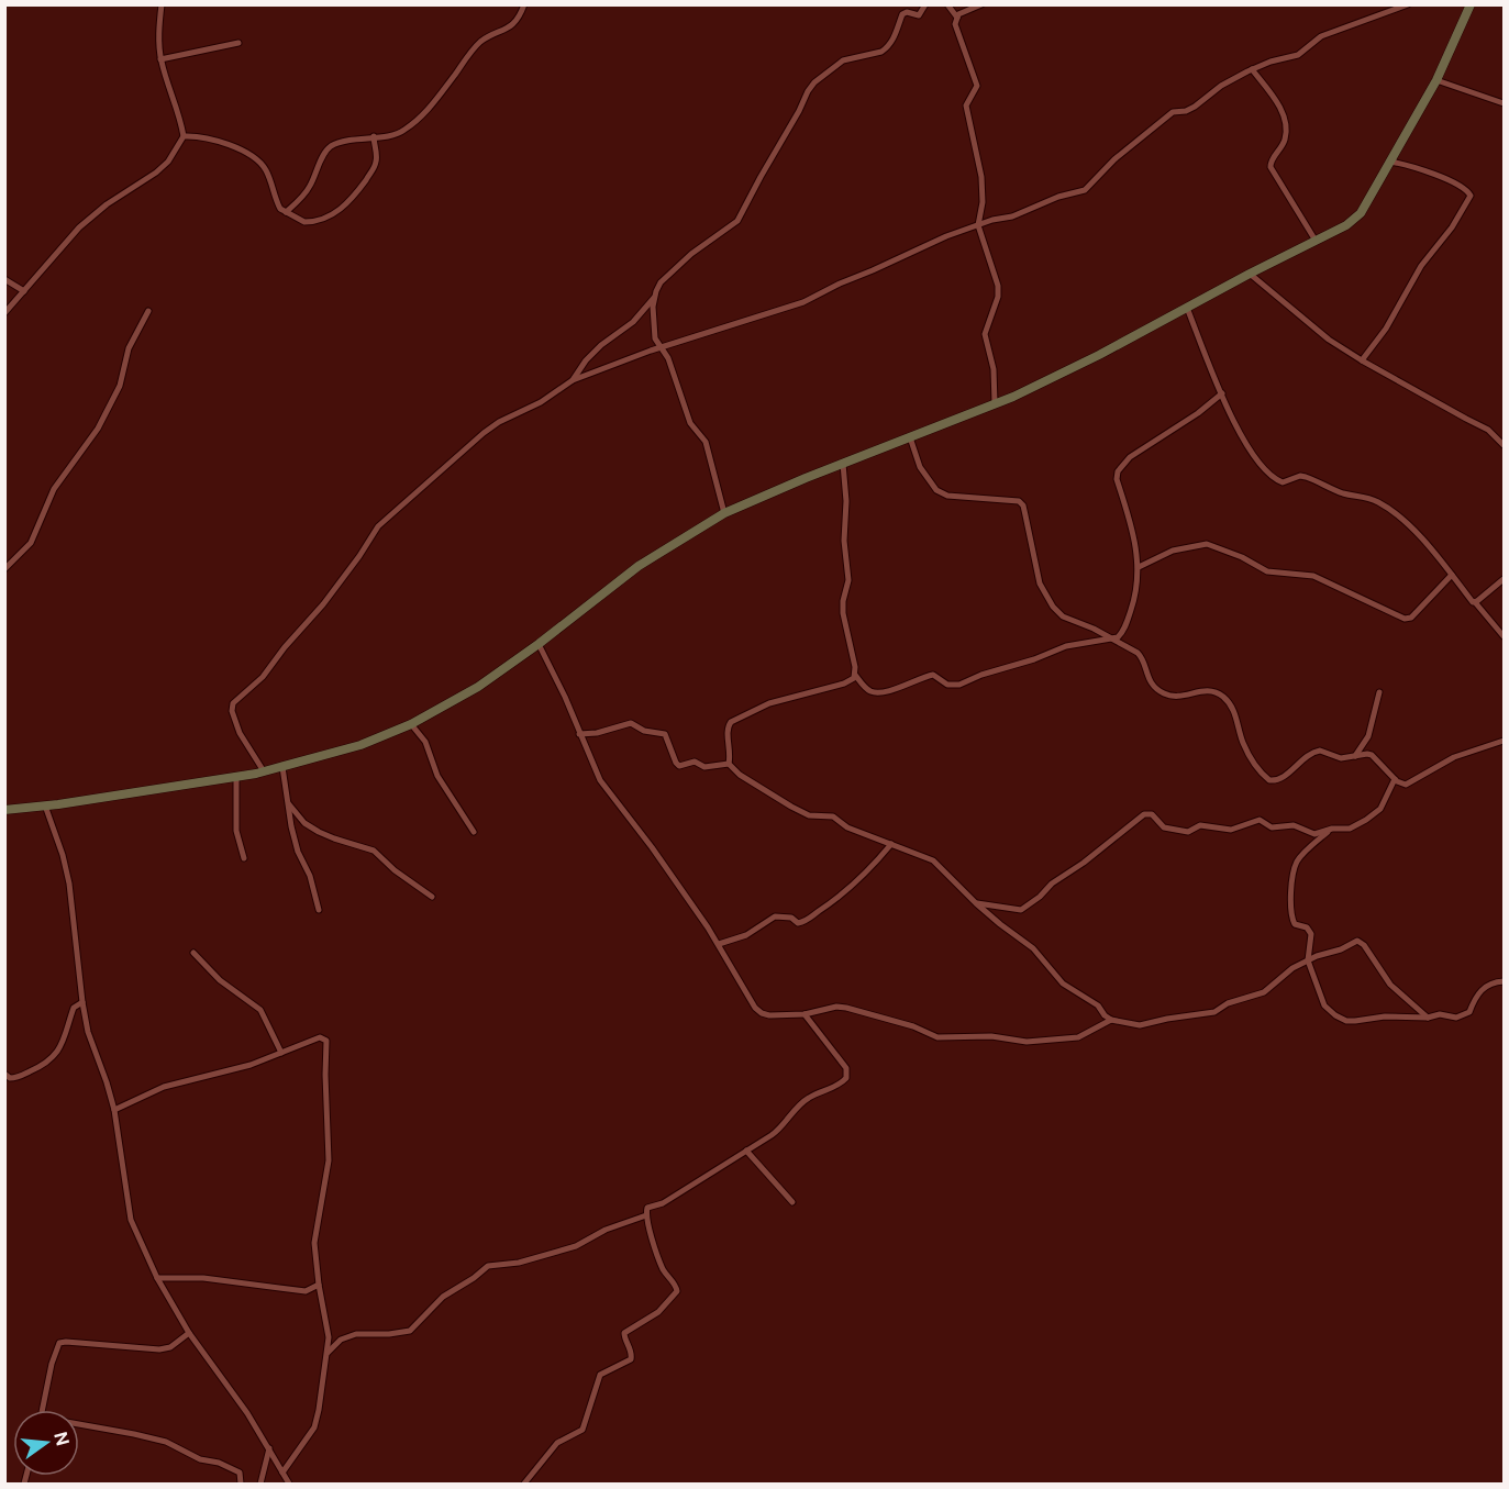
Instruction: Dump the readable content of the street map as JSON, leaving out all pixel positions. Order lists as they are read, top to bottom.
{
  "north": "right"
}
